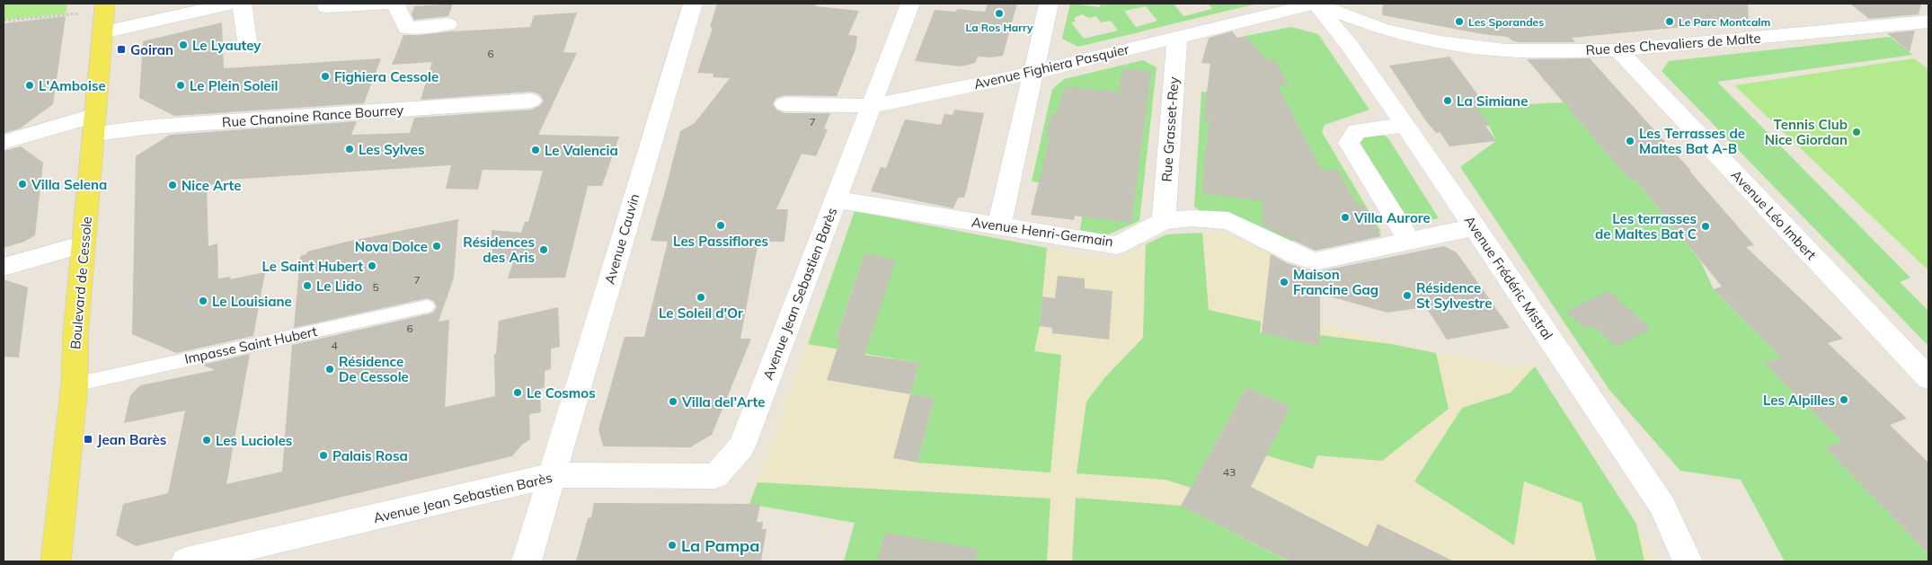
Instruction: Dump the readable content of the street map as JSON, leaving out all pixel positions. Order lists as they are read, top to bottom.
{
  "streets": {
    "main road": ["Boulevard de Cessole"],
    "street": [
      "Rue des Chevaliers de Malte",
      "Avenue Fighiera Pasquier",
      "Rue Chanoine Rance Bourrey",
      "Rue Grasset-Rey",
      "Avenue Léo Imbert",
      "Avenue Henri-Germain",
      "Avenue Cauvin",
      "Avenue Frédéric Mistral",
      "Avenue Jean Sebastien Barès"
    ],
    "lane": ["Impasse Saint Hubert"]
  },
  "crossings": [
    ["Rue des Chevaliers de Malte", "Avenue Fighiera Pasquier"],
    ["Rue des Chevaliers de Malte", "Avenue Léo Imbert"],
    ["Rue des Chevaliers de Malte", "Avenue Frédéric Mistral"],
    ["Avenue Fighiera Pasquier", "Rue Grasset-Rey"],
    ["Avenue Fighiera Pasquier", "Avenue Frédéric Mistral"],
    ["Avenue Fighiera Pasquier", "Avenue Jean Sebastien Barès"],
    ["Rue Chanoine Rance Bourrey", "Boulevard de Cessole"],
    ["Rue Grasset-Rey", "Avenue Henri-Germain"],
    ["Avenue Henri-Germain", "Avenue Frédéric Mistral"],
    ["Avenue Henri-Germain", "Avenue Jean Sebastien Barès"],
    ["Avenue Cauvin", "Avenue Jean Sebastien Barès"],
    ["Boulevard de Cessole", "Impasse Saint Hubert"]
  ],
  "places": {
    "other": [
      "La Ros Harry",
      "Les Sporandes",
      "Le Parc Montcalm",
      "Le Lyautey",
      "Fighiera Cessole",
      "L'Amboise",
      "Le Plein Soleil",
      "La Simiane",
      "Tennis Club Nice Giordan",
      "Les Terrasses de Maltes Bat A-B",
      "Les Sylves",
      "Le Valencia",
      "Villa Selena",
      "Nice Arte",
      "Villa Aurore",
      "Les Passiflores",
      "Les terrasses de Maltes Bat C",
      "Nova Dolce",
      "Résidences des Aris",
      "Le Saint Hubert",
      "Maison Francine Gag",
      "Le Lido",
      "Résidence St Sylvestre",
      "Le Soleil d'Or",
      "Le Louisiane",
      "Résidence De Cessole",
      "Le Cosmos",
      "Les Alpilles",
      "Villa del'Arte",
      "Les Lucioles",
      "Palais Rosa",
      "La Pampa"
    ],
    "transit": ["Goiran", "Jean Barès"]
  },
  "house_numbers": [
    "6",
    "7",
    "7",
    "5",
    "6",
    "4",
    "43"
  ]
}
